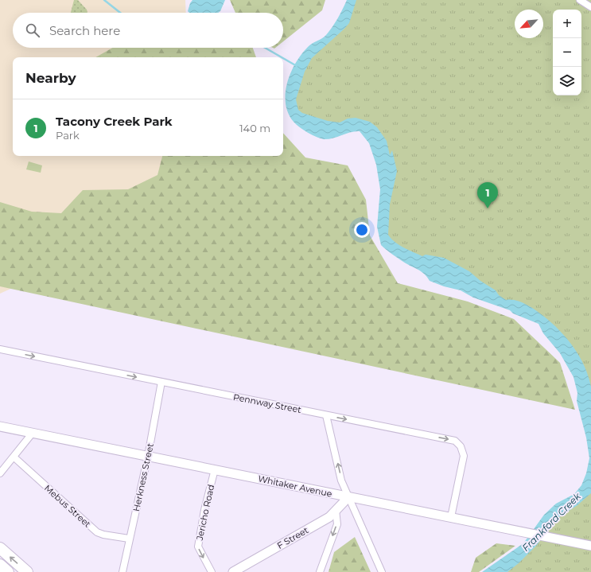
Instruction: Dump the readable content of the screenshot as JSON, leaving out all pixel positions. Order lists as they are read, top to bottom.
{
  "streets": {
    "main road": ["Whitaker Avenue", "F Street"],
    "street": [
      "Pennway Street",
      "Herkness Street",
      "Mebus Street",
      "Jericho Road"
    ]
  },
  "crossings": [
    ["Pennway Street", "Herkness Street"],
    ["Pennway Street", "Whitaker Avenue"],
    ["Herkness Street", "Whitaker Avenue"],
    ["Herkness Street", "Mebus Street"],
    ["Whitaker Avenue", "Jericho Road"],
    ["Whitaker Avenue", "F Street"]
  ],
  "one_way": ["Pennway Street", "Jericho Road"],
  "water": ["Frankford Creek"],
  "north": "bottom left",
  "page": {
    "map_buttons": ["+", "−"],
    "search": "Search here",
    "heading": "Nearby",
    "list": [
      {
        "mark": "1",
        "name": "Tacony Creek Park",
        "note": "Park",
        "value": "140 m"
      }
    ],
    "pins": "1"
  }
}
